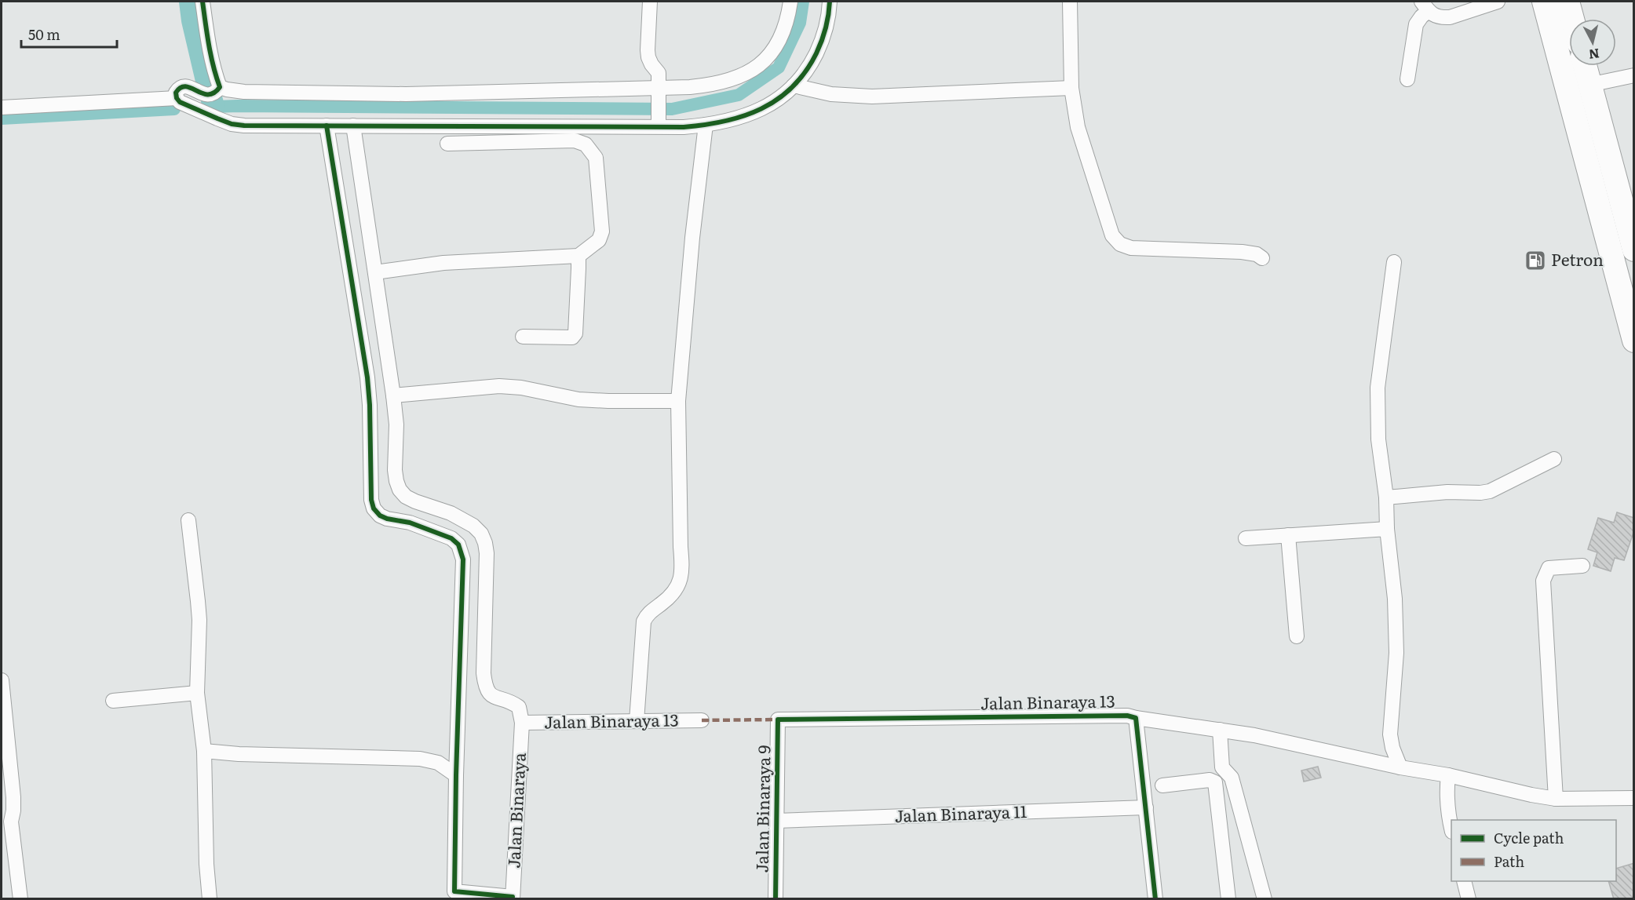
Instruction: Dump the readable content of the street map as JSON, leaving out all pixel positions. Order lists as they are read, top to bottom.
{
  "streets": {
    "street": [
      "Jalan Binaraya 13",
      "Jalan Binaraya 9",
      "Jalan Binaraya",
      "Jalan Binaraya 11"
    ]
  },
  "crossings": [
    ["Jalan Binaraya 13", "Jalan Binaraya 9"],
    ["Jalan Binaraya 13", "Jalan Binaraya"],
    ["Jalan Binaraya 13", "Jalan Binaraya 11"],
    ["Jalan Binaraya 9", "Jalan Binaraya 11"]
  ],
  "places": {
    "fuel station": ["Petron"]
  },
  "legend": ["Cycle path", "Path"],
  "scale_bar": "50 m",
  "north": "bottom"
}
